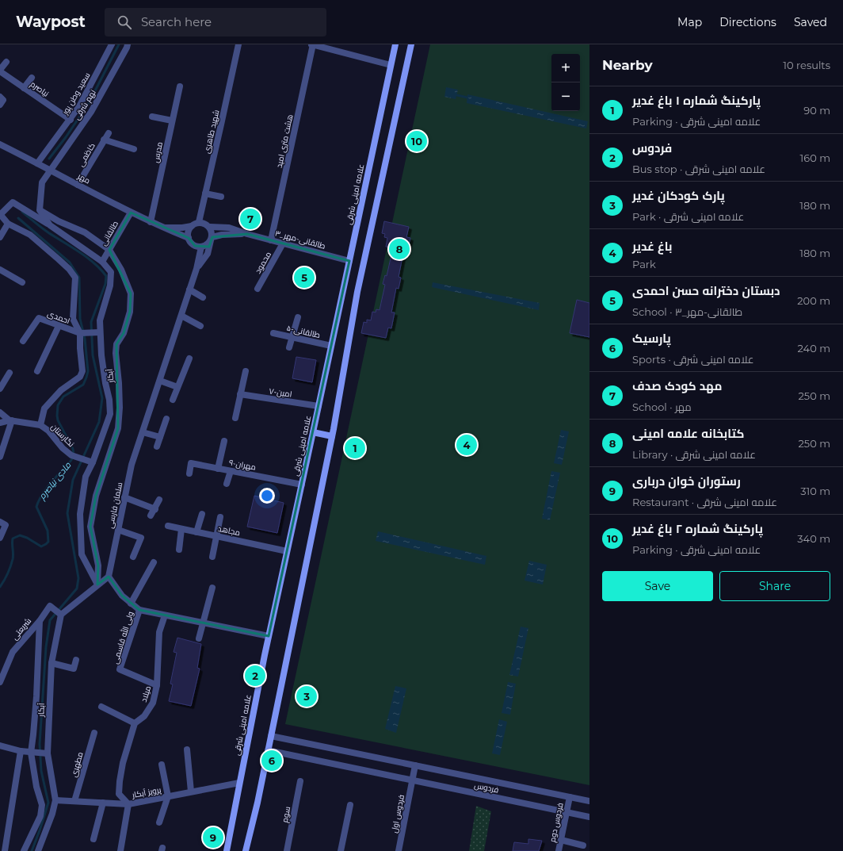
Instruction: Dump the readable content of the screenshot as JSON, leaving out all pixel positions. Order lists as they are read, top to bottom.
{
  "streets": {
    "main road": ["علامه امینی شرقی"],
    "street": [
      "نیاصرم",
      "سعید وطن پور",
      "نهم شرقی",
      "شهید طاهری",
      "هشت متری امید",
      "مدرس",
      "کاظمی",
      "مهر",
      "طالقانی",
      "۳_طالقانی-مهر",
      "محمود",
      "احمدی",
      "۵-طالقانی",
      "آبکار",
      "۷-امین",
      "نگارستان",
      "۹-مهران",
      "سلمان فارسی",
      "مجاهد",
      "شریعتی",
      "ولی الله قاسمی",
      "میلاد",
      "مطهری",
      "فردوس",
      "پرویز آبکار",
      "فردوس اول",
      "سوم",
      "فردوس دوم"
    ]
  },
  "crossings": [
    ["نیاصرم", "سعید وطن پور"],
    ["سعید وطن پور", "مهر"],
    ["نهم شرقی", "مهر"],
    ["شهید طاهری", "مهر"],
    ["شهید طاهری", "سلمان فارسی"],
    ["هشت متری امید", "۳_طالقانی-مهر"],
    ["مدرس", "مهر"],
    ["کاظمی", "مهر"],
    ["مهر", "طالقانی"],
    ["مهر", "سلمان فارسی"],
    ["علامه امینی شرقی", "۳_طالقانی-مهر"],
    ["علامه امینی شرقی", "۵-طالقانی"],
    ["علامه امینی شرقی", "۷-امین"],
    ["علامه امینی شرقی", "۹-مهران"],
    ["علامه امینی شرقی", "مجاهد"],
    ["علامه امینی شرقی", "پرویز آبکار"],
    ["طالقانی", "آبکار"],
    ["۳_طالقانی-مهر", "محمود"],
    ["احمدی", "آبکار"],
    ["آبکار", "نگارستان"],
    ["آبکار", "شریعتی"],
    ["آبکار", "پرویز آبکار"],
    ["ولی الله قاسمی", "میلاد"],
    ["مطهری", "پرویز آبکار"],
    ["فردوس", "فردوس اول"],
    ["فردوس", "فردوس دوم"]
  ],
  "water": ["مادی نیاصرم"],
  "page": {
    "header": "Waypost",
    "search": "Search here",
    "nav": ["Map", "Directions", "Saved"],
    "heading": ["Nearby", "10 results"],
    "map_buttons": ["+", "−"],
    "list": [
      {
        "mark": "1",
        "name": "پارکینگ شماره ۱ باغ غدیر",
        "note": "Parking · علامه امینی شرقی",
        "value": "90 m"
      },
      {
        "mark": "2",
        "name": "فردوس",
        "note": "Bus stop · علامه امینی شرقی",
        "value": "160 m"
      },
      {
        "mark": "3",
        "name": "پارک کودکان غدیر",
        "note": "Park · علامه امینی شرقی",
        "value": "180 m"
      },
      {
        "mark": "4",
        "name": "باغ غدیر",
        "note": "Park",
        "value": "180 m"
      },
      {
        "mark": "5",
        "name": "دبستان دخترانه حسن احمدی",
        "note": "School · ۳_طالقانی-مهر",
        "value": "200 m"
      },
      {
        "mark": "6",
        "name": "پارسیک",
        "note": "Sports · علامه امینی شرقی",
        "value": "240 m"
      },
      {
        "mark": "7",
        "name": "مهد کودک صدف",
        "note": "School · مهر",
        "value": "250 m"
      },
      {
        "mark": "8",
        "name": "کتابخانه علامه امینی",
        "note": "Library · علامه امینی شرقی",
        "value": "250 m"
      },
      {
        "mark": "9",
        "name": "رستوران خوان درباری",
        "note": "Restaurant · علامه امینی شرقی",
        "value": "310 m"
      },
      {
        "mark": "10",
        "name": "پارکینگ شماره ۲ باغ غدیر",
        "note": "Parking · علامه امینی شرقی",
        "value": "340 m"
      }
    ],
    "pins": [
      "10",
      "7",
      "8",
      "5",
      "4",
      "1",
      "2",
      "3",
      "6",
      "9"
    ],
    "buttons": ["Save", "Share"]
  }
}
